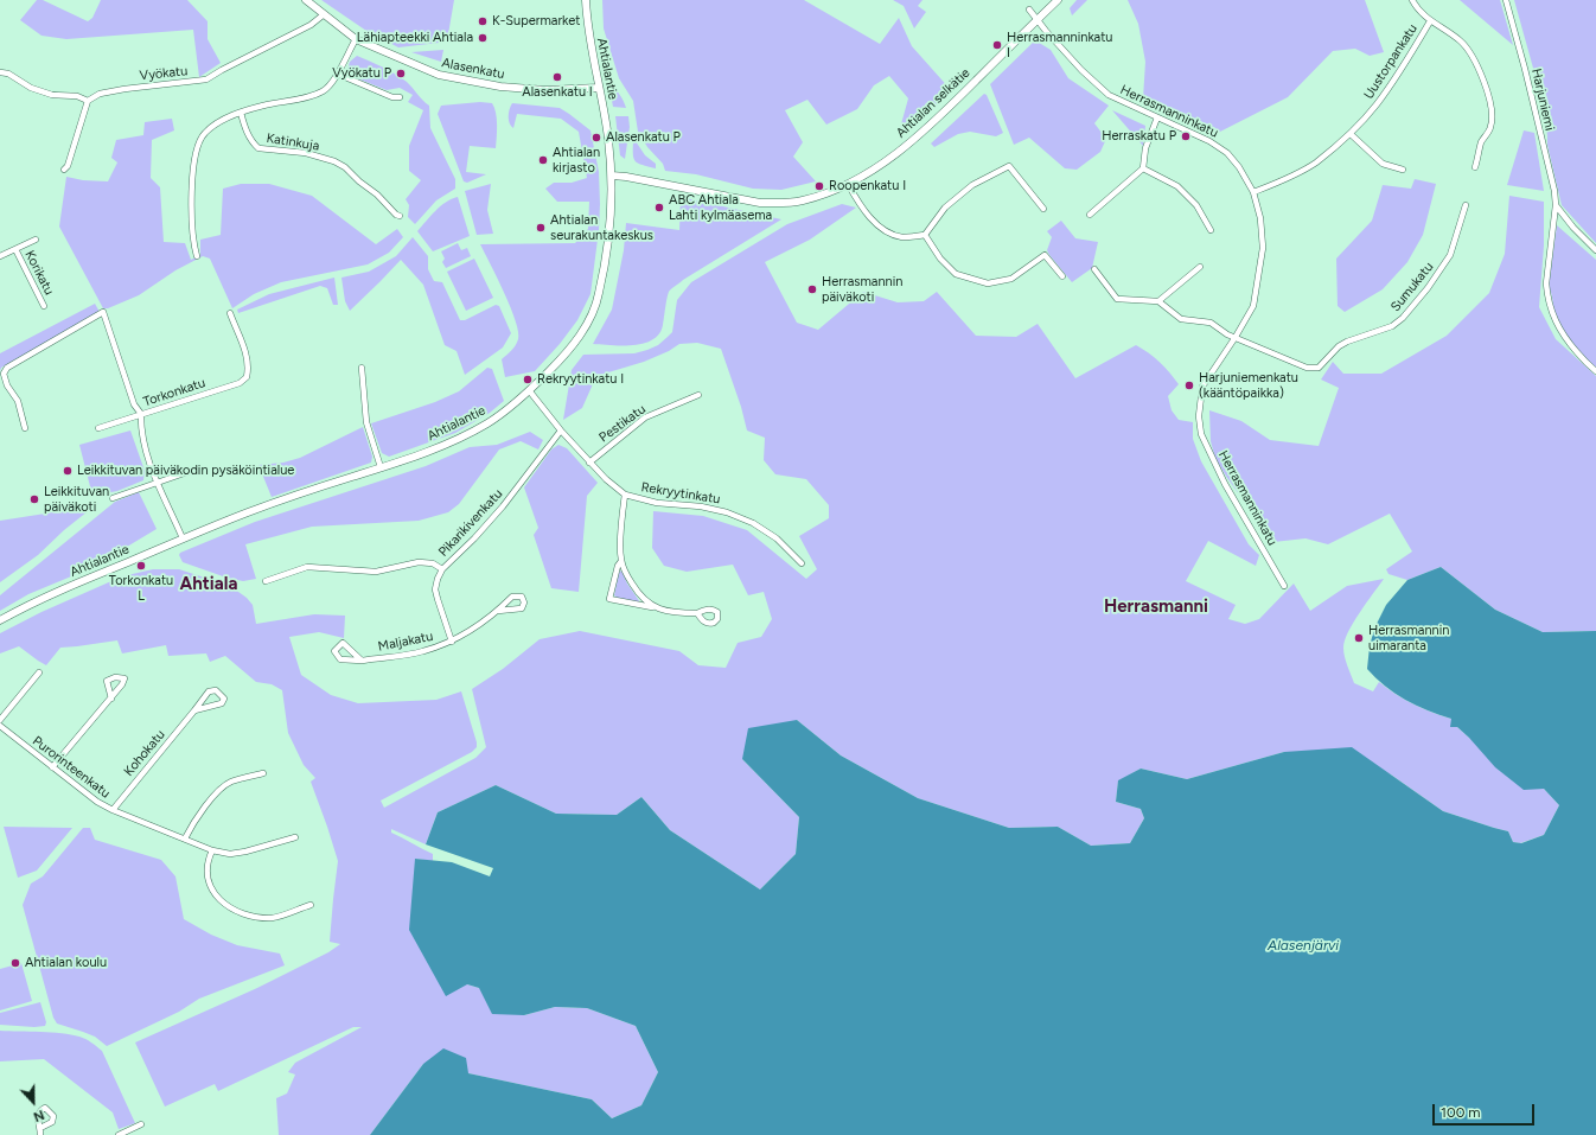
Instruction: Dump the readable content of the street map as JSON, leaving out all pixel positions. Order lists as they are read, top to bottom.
{
  "streets": {
    "main road": ["Alasenkatu", "Ahtialantie", "Ahtialan selkätie"],
    "street": [
      "Uustorpankatu",
      "Vyökatu",
      "Harjuniemi",
      "Herrasmanninkatu",
      "Katinkuja",
      "Korikatu",
      "Sumukatu",
      "Torkonkatu",
      "Pestikatu",
      "Rekryytinkatu",
      "Pikarikivenkatu",
      "Maljakatu",
      "Kohokatu",
      "Purorinteenkatu"
    ]
  },
  "crossings": [
    ["Uustorpankatu", "Herrasmanninkatu"],
    ["Alasenkatu", "Ahtialantie"],
    ["Alasenkatu", "Vyökatu"],
    ["Ahtialantie", "Ahtialan selkätie"],
    ["Ahtialantie", "Torkonkatu"],
    ["Ahtialantie", "Rekryytinkatu"],
    ["Ahtialan selkätie", "Herrasmanninkatu"],
    ["Herrasmanninkatu", "Sumukatu"],
    ["Pestikatu", "Rekryytinkatu"],
    ["Rekryytinkatu", "Pikarikivenkatu"],
    ["Pikarikivenkatu", "Maljakatu"],
    ["Kohokatu", "Purorinteenkatu"]
  ],
  "districts": ["Ahtiala", "Herrasmanni"],
  "water": ["Alasenjärvi"],
  "places": [
    "K-Supermarket",
    "Lähiapteekki Ahtiala",
    "Herrasmanninkatu I",
    "Vyökatu P",
    "Alasenkatu I",
    "Herraskatu P",
    "Alasenkatu P",
    "Ahtialan kirjasto",
    "Roopenkatu I",
    "ABC Ahtiala Lahti kylmäasema",
    "Ahtialan seurakuntakeskus",
    "Herrasmannin päiväkoti",
    "Rekryytinkatu I",
    "Harjuniemenkatu (kääntöpaikka)",
    "Leikkituvan päiväkodin pysäköintialue",
    "Leikkituvan päiväkoti",
    "Torkonkatu L",
    "Herrasmannin uimaranta",
    "Ahtialan koulu"
  ],
  "scale_bar": "100 m",
  "north": "bottom"
}
